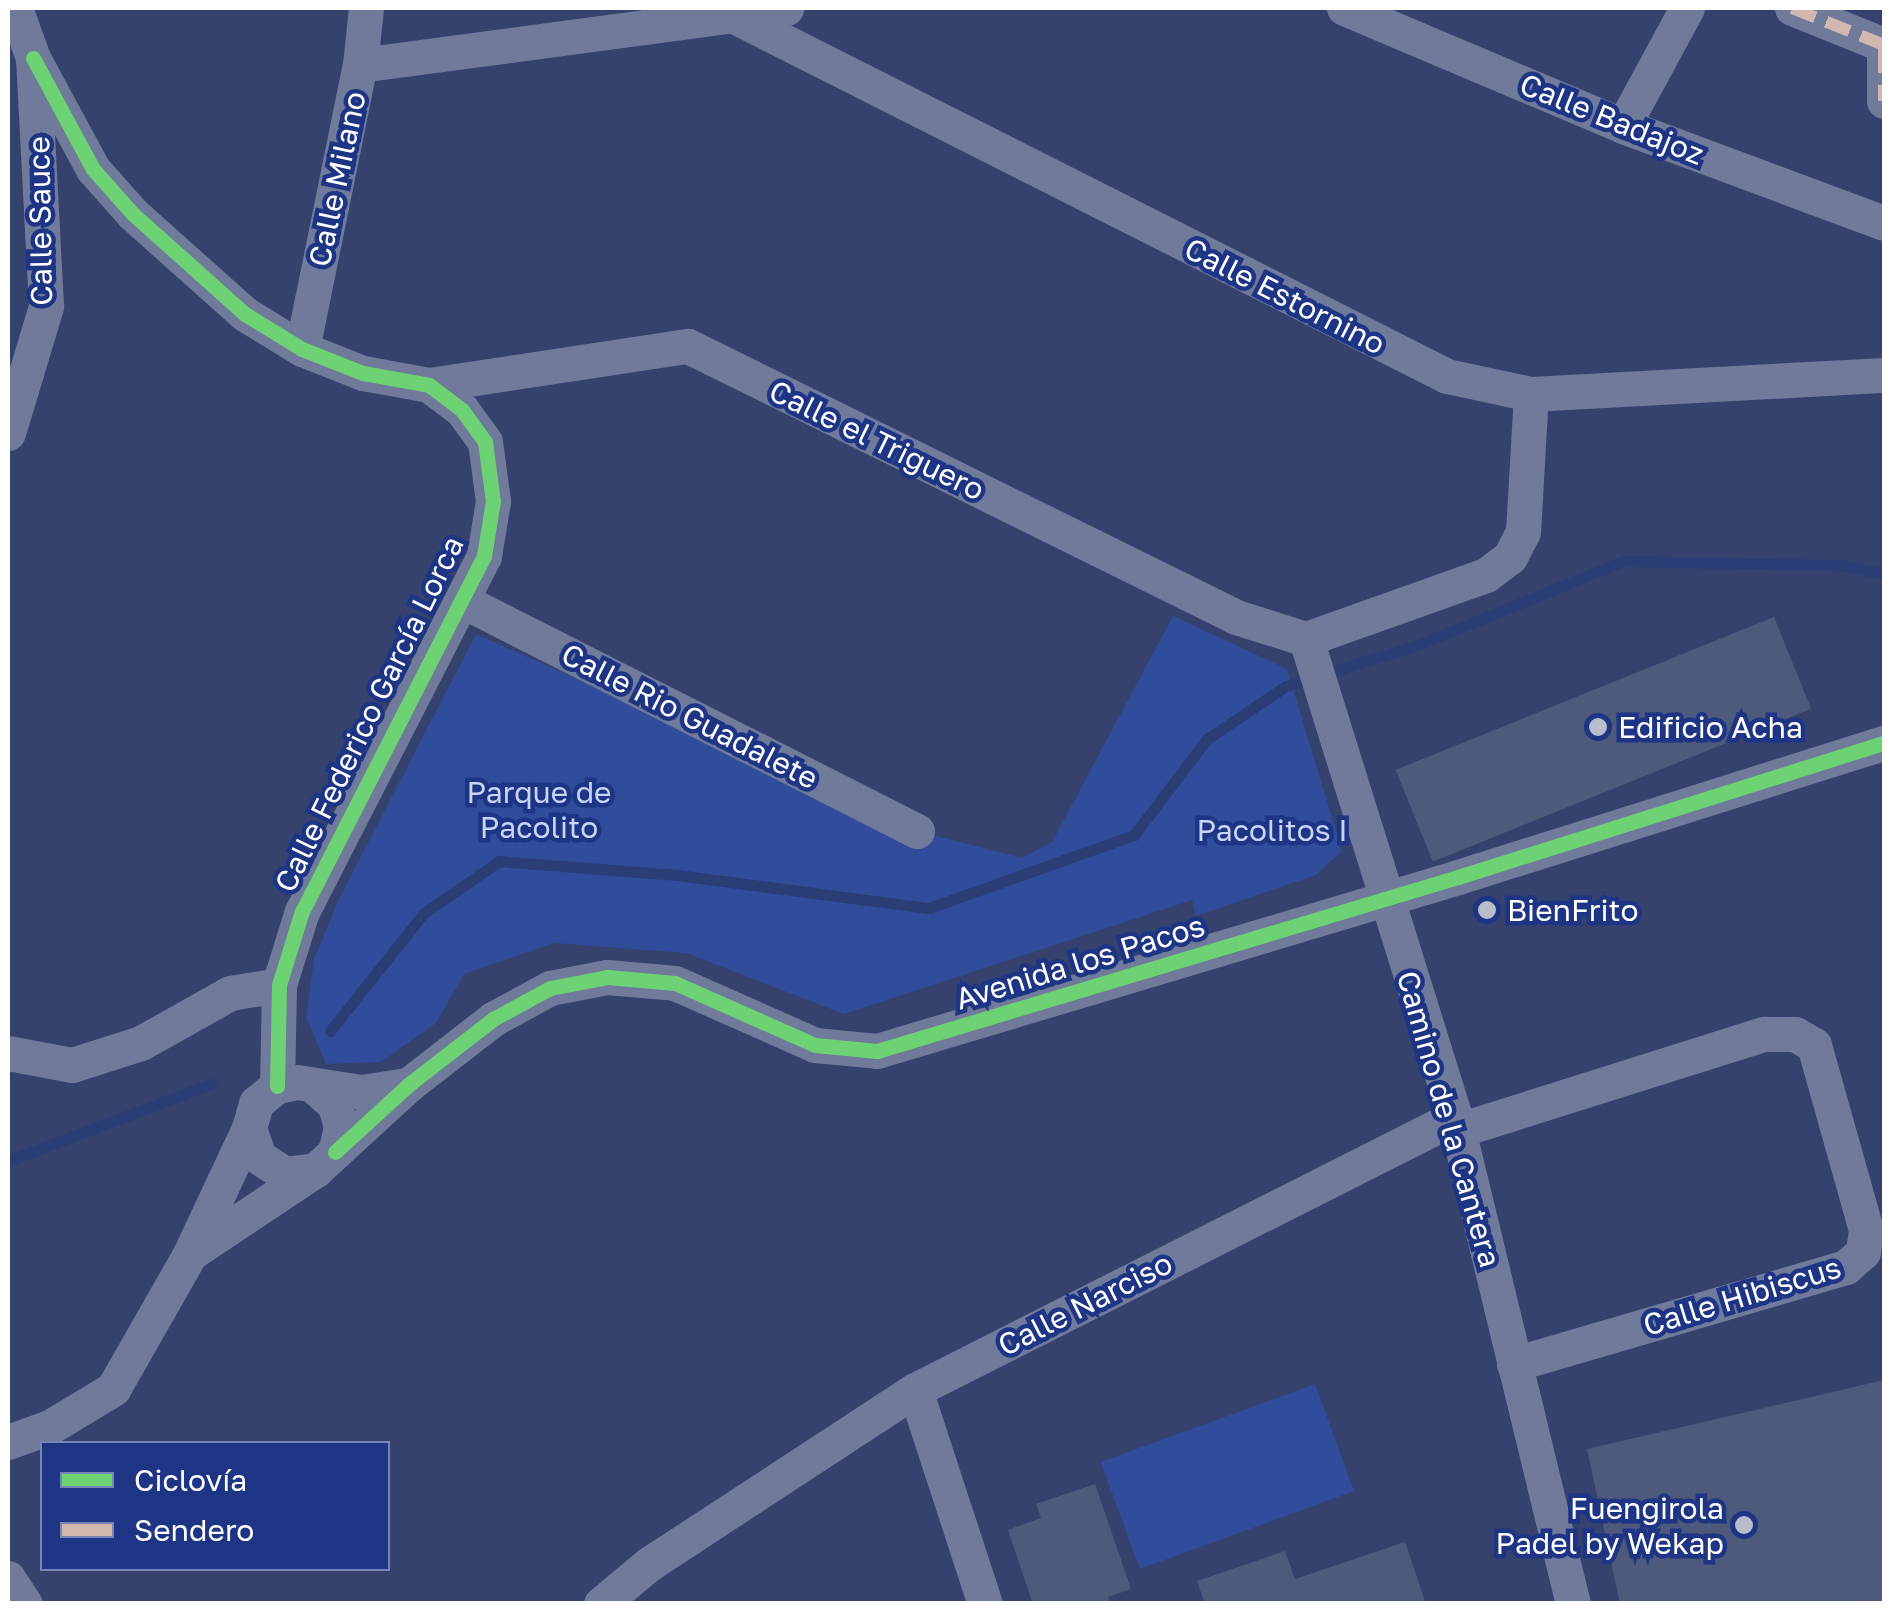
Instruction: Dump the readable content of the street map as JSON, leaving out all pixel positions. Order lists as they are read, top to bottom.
{
  "streets": {
    "street": [
      "Calle Badajoz",
      "Calle Milano",
      "Calle Sauce",
      "Calle Estornino",
      "Calle el Triguero",
      "Calle Federico García Lorca",
      "Calle Rio Guadalete",
      "Avenida los Pacos",
      "Camino de la Cantera",
      "Calle Hibiscus",
      "Calle Narciso"
    ]
  },
  "crossings": [
    ["Calle Milano", "Calle Federico García Lorca"],
    ["Calle Sauce", "Calle Federico García Lorca"],
    ["Calle el Triguero", "Calle Federico García Lorca"],
    ["Calle el Triguero", "Camino de la Cantera"],
    ["Calle Federico García Lorca", "Calle Rio Guadalete"],
    ["Calle Federico García Lorca", "Avenida los Pacos"],
    ["Avenida los Pacos", "Camino de la Cantera"],
    ["Camino de la Cantera", "Calle Hibiscus"],
    ["Camino de la Cantera", "Calle Narciso"],
    ["Calle Hibiscus", "Calle Narciso"]
  ],
  "parks": ["Parque de Pacolito", "Pacolitos I"],
  "places": ["Edificio Acha", "BienFrito", "Fuengirola Padel by Wekap"],
  "legend": ["Ciclovía", "Sendero"]
}
